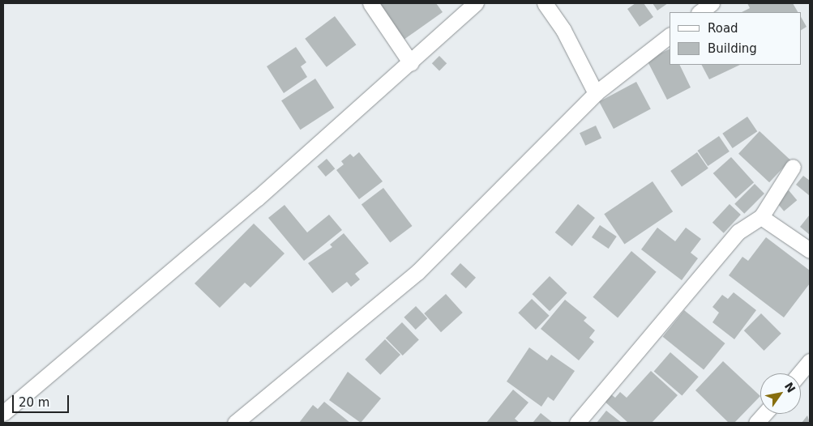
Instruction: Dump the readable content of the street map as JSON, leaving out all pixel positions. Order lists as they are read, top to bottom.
{
  "legend": ["Road", "Building"],
  "scale_bar": "20 m",
  "north": "top right"
}
